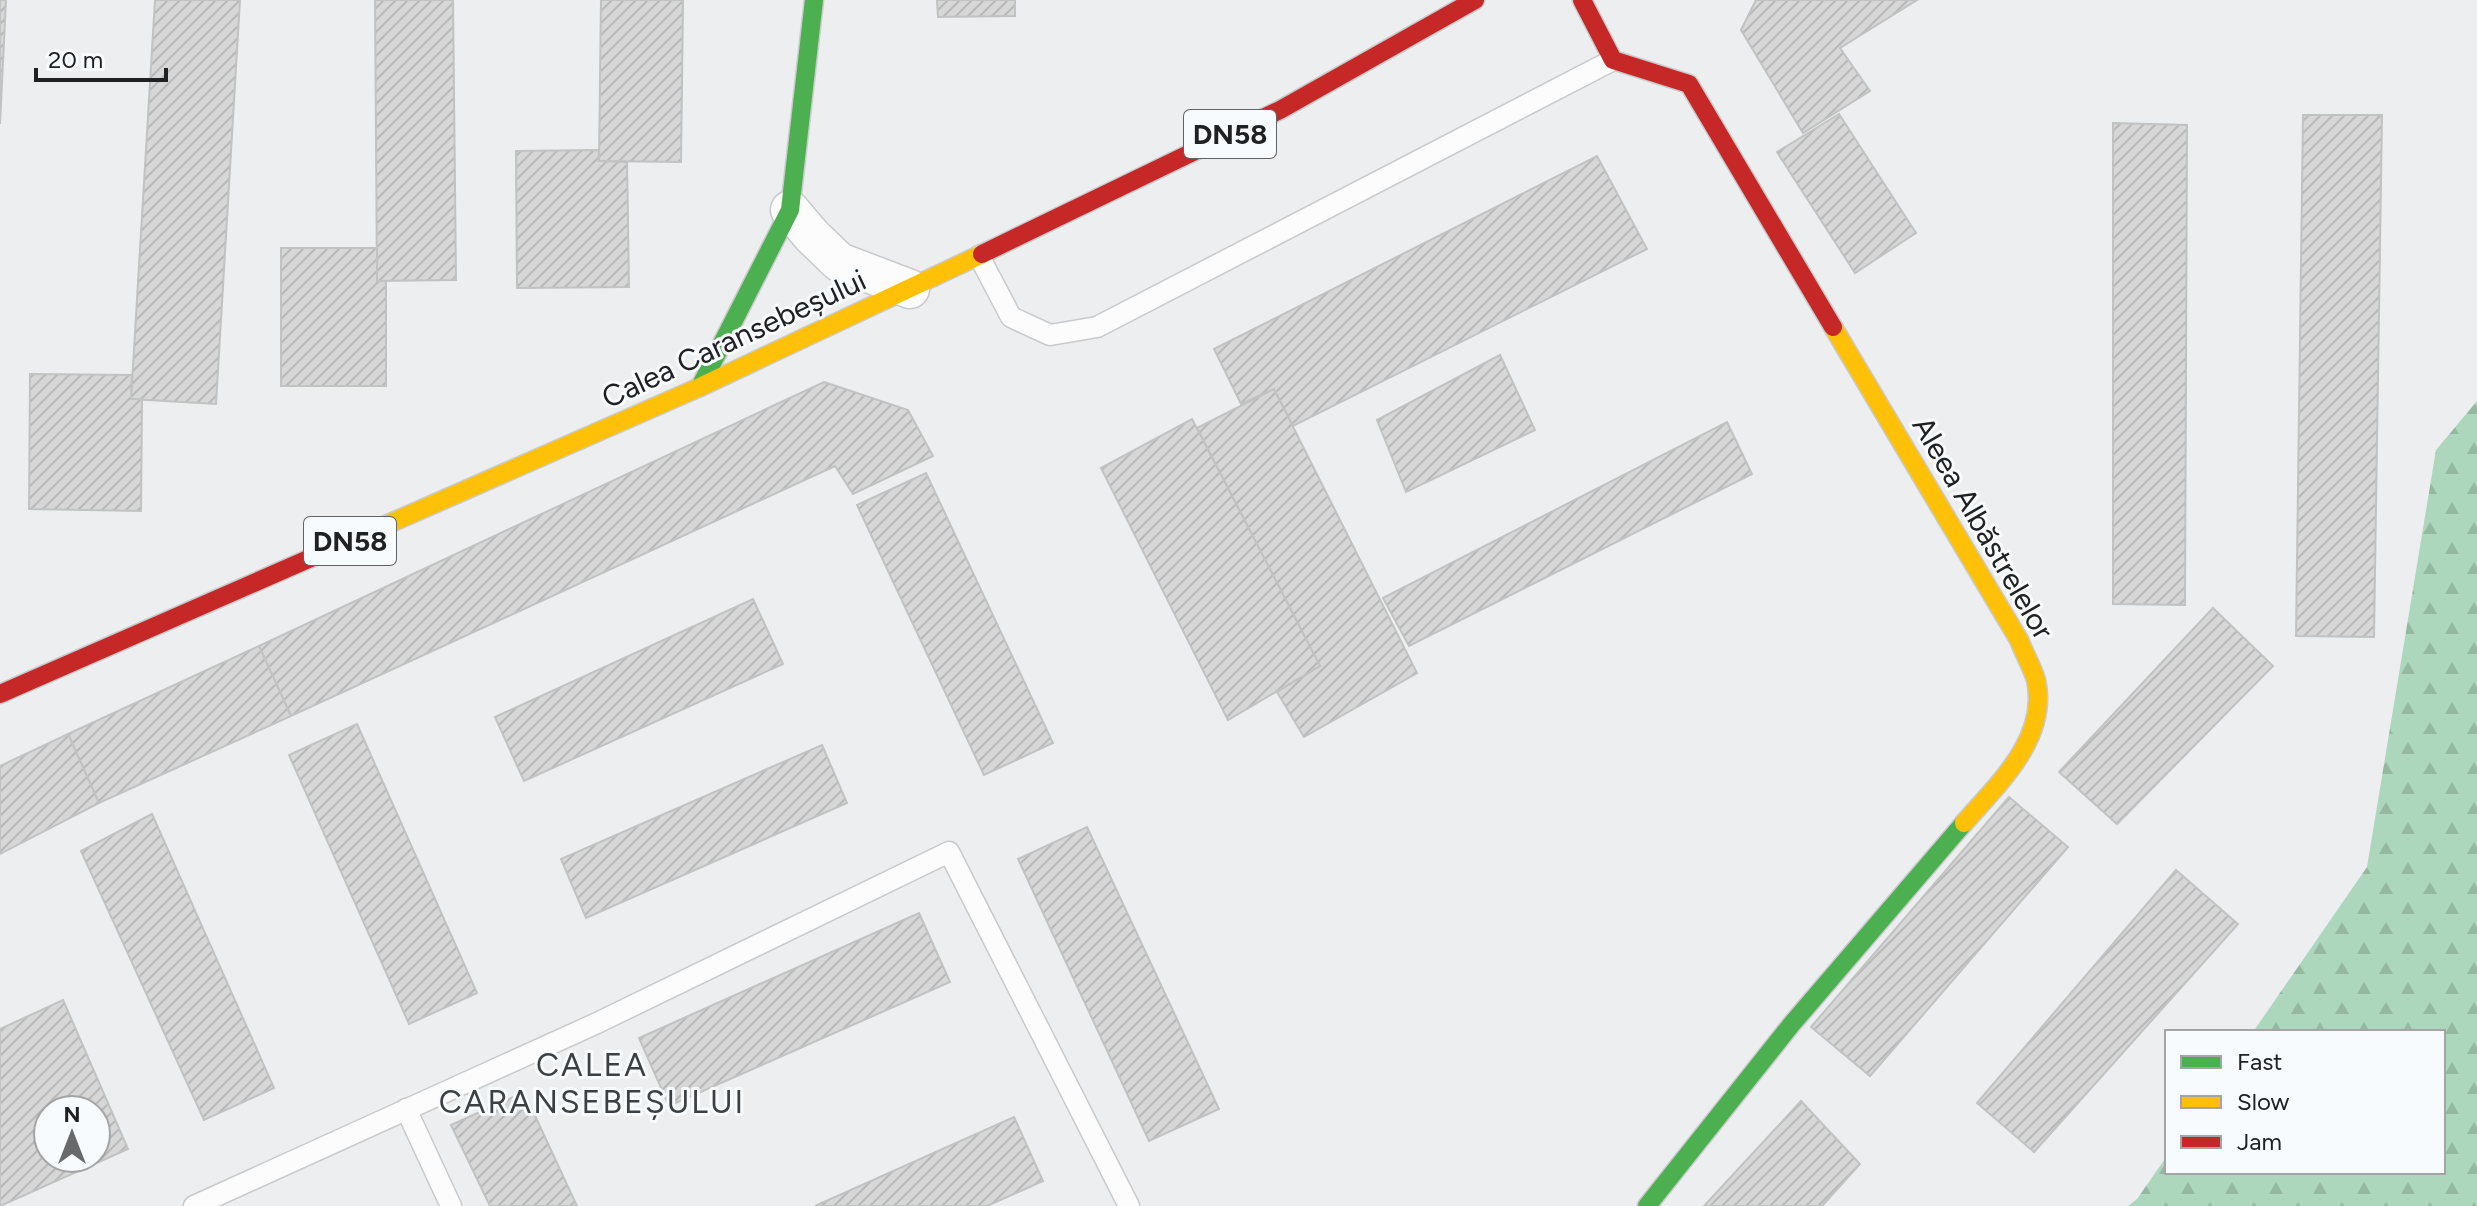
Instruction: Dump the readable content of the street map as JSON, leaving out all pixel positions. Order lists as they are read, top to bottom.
{
  "streets": {
    "street": ["DN58", "Calea Caransebeșului", "Aleea Albăstrelelor"]
  },
  "districts": ["CALEA CARANSEBEȘULUI"],
  "legend": ["Fast", "Slow", "Jam"],
  "scale_bar": "20 m",
  "north": "top"
}
